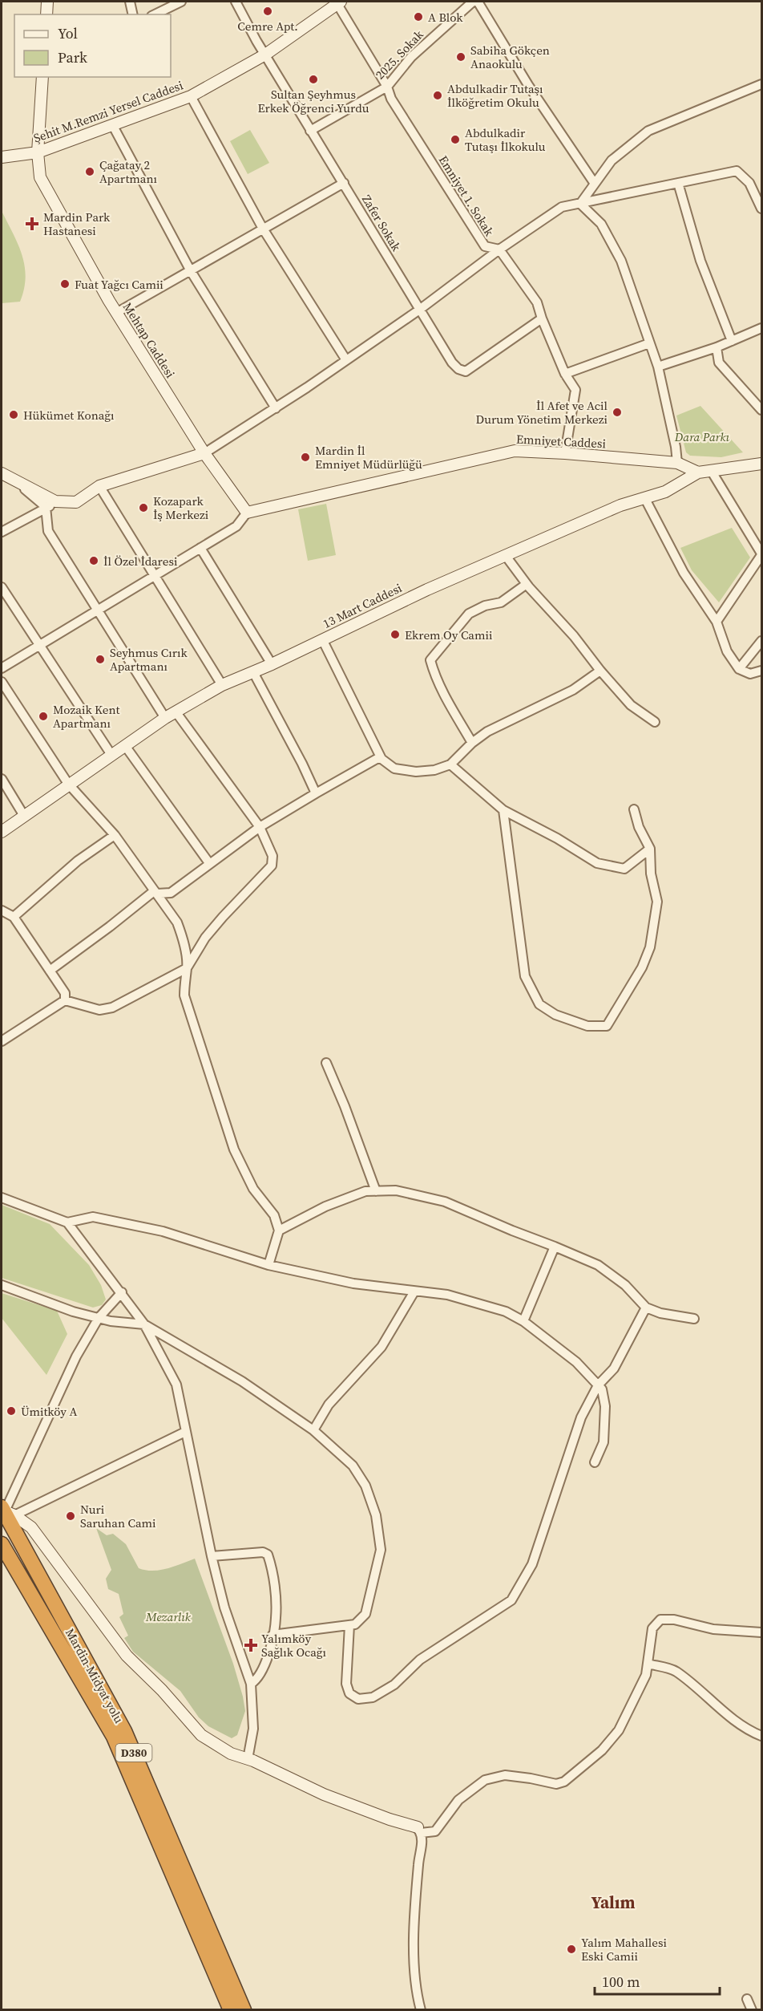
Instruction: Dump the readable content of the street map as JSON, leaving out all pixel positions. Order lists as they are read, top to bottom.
{
  "streets": {
    "highway": ["Mardin-Midyat yolu", "D380"],
    "street": [
      "2025. Sokak",
      "Şehit M.Remzi Yersel Caddesi",
      "Emniyet 1. Sokak",
      "Zafer Sokak",
      "Mehtap Caddesi",
      "Emniyet Caddesi",
      "13 Mart Caddesi"
    ]
  },
  "crossings": [
    ["2025. Sokak", "Emniyet 1. Sokak"],
    ["2025. Sokak", "Zafer Sokak"],
    ["Şehit M.Remzi Yersel Caddesi", "Emniyet 1. Sokak"],
    ["Şehit M.Remzi Yersel Caddesi", "Zafer Sokak"],
    ["Şehit M.Remzi Yersel Caddesi", "Mehtap Caddesi"],
    ["Emniyet 1. Sokak", "Zafer Sokak"],
    ["Emniyet 1. Sokak", "Emniyet Caddesi"],
    ["Emniyet Caddesi", "13 Mart Caddesi"]
  ],
  "districts": ["Yalım"],
  "parks": ["Dara Parkı", "Mezarlık"],
  "places": {
    "other": [
      "Cemre Apt.",
      "A Blok",
      "Sabiha Gökçen Anaokulu",
      "Sultan Şeyhmus Erkek Öğrenci Yurdu",
      "Abdulkadir Tutaşı İlköğretim Okulu",
      "Abdulkadir Tutaşı İlkokulu",
      "Çağatay 2 Apartmanı",
      "Fuat Yağcı Camii",
      "İl Afet ve Acil Durum Yönetim Merkezi",
      "Hükümet Konağı",
      "Mardin İl Emniyet Müdürlüğü",
      "Kozapark İş Merkezi",
      "İl Özel İdaresi",
      "Ekrem Oy Camii",
      "Seyhmus Cırık Apartmanı",
      "Mozaik Kent Apartmanı",
      "Ümitköy A",
      "Nuri Saruhan Cami",
      "Yalım Mahallesi Eski Camii"
    ],
    "health": ["Mardin Park Hastanesi", "Yalımköy Sağlık Ocağı"]
  },
  "legend": ["Yol", "Park"],
  "scale_bar": "100 m"
}
